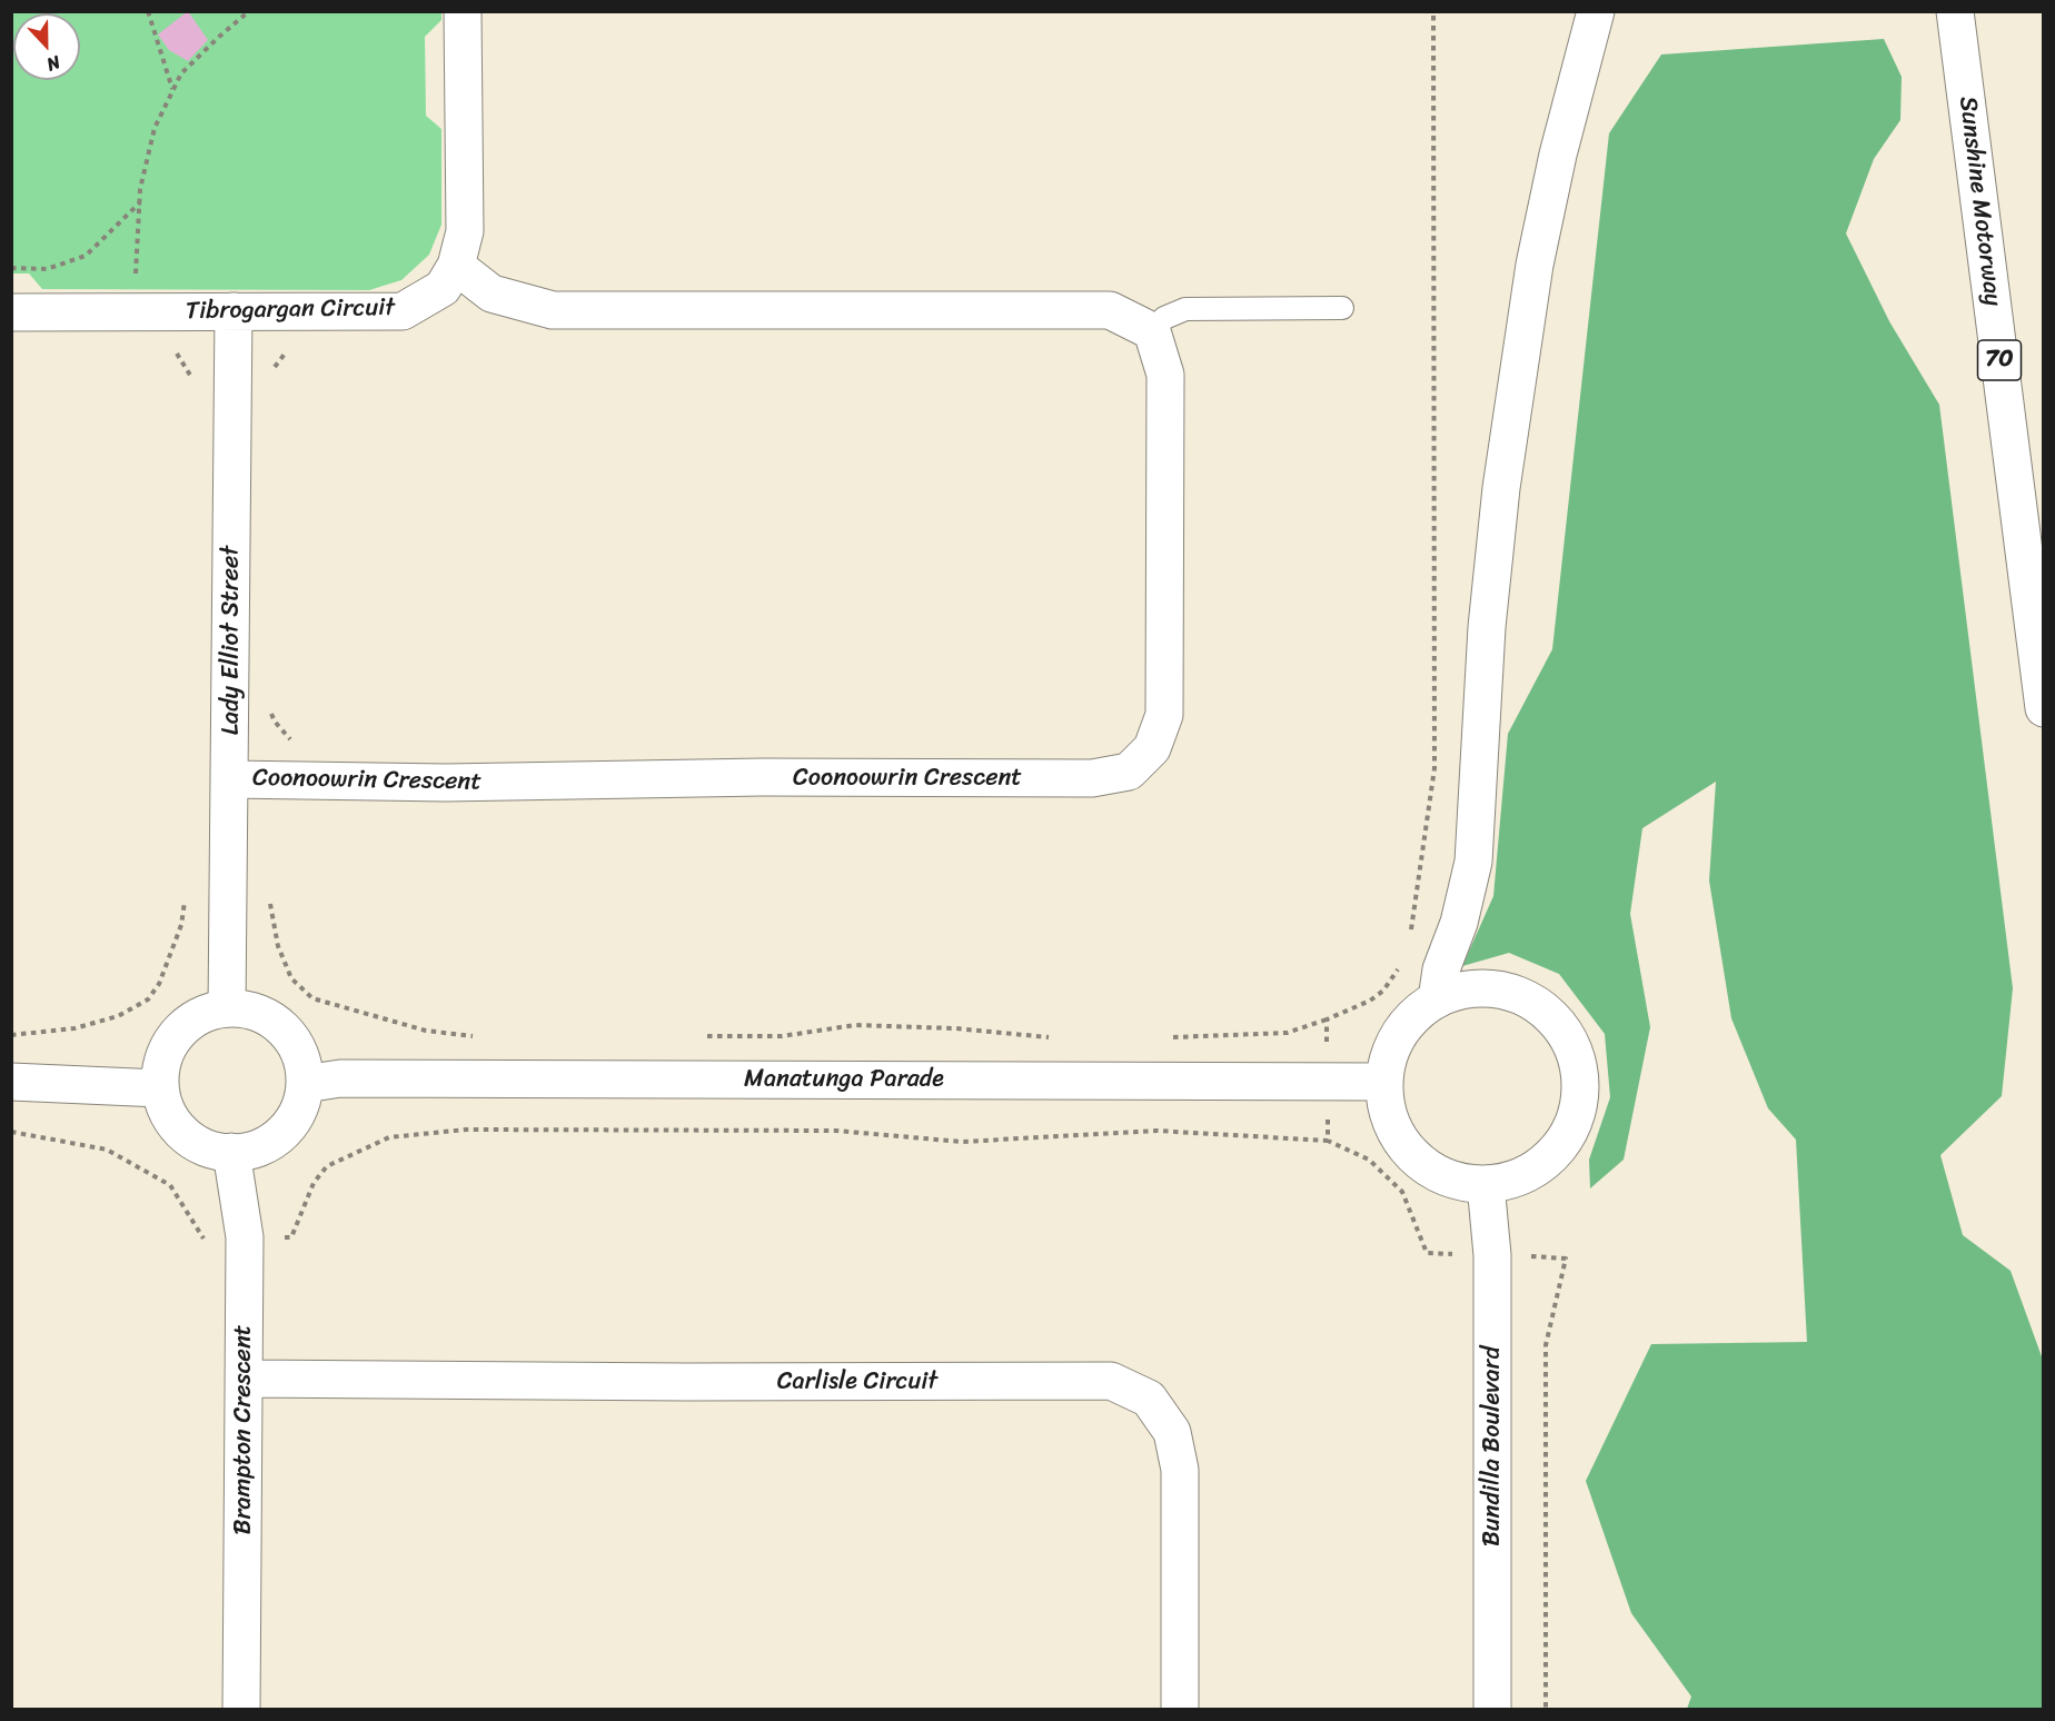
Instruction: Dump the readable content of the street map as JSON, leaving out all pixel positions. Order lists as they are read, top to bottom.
{
  "streets": {
    "main road": [
      "Sunshine Motorway",
      "Tibrogargan Circuit",
      "70",
      "Lady Elliot Street",
      "Coonoowrin Crescent",
      "Manatunga Parade",
      "Carlisle Circuit",
      "Brampton Crescent",
      "Bundilla Boulevard"
    ]
  },
  "crossings": [
    ["Tibrogargan Circuit", "Lady Elliot Street"],
    ["Lady Elliot Street", "Coonoowrin Crescent"],
    ["Lady Elliot Street", "Manatunga Parade"],
    ["Lady Elliot Street", "Brampton Crescent"],
    ["Manatunga Parade", "Brampton Crescent"],
    ["Manatunga Parade", "Bundilla Boulevard"],
    ["Carlisle Circuit", "Brampton Crescent"]
  ],
  "north": "bottom"
}
